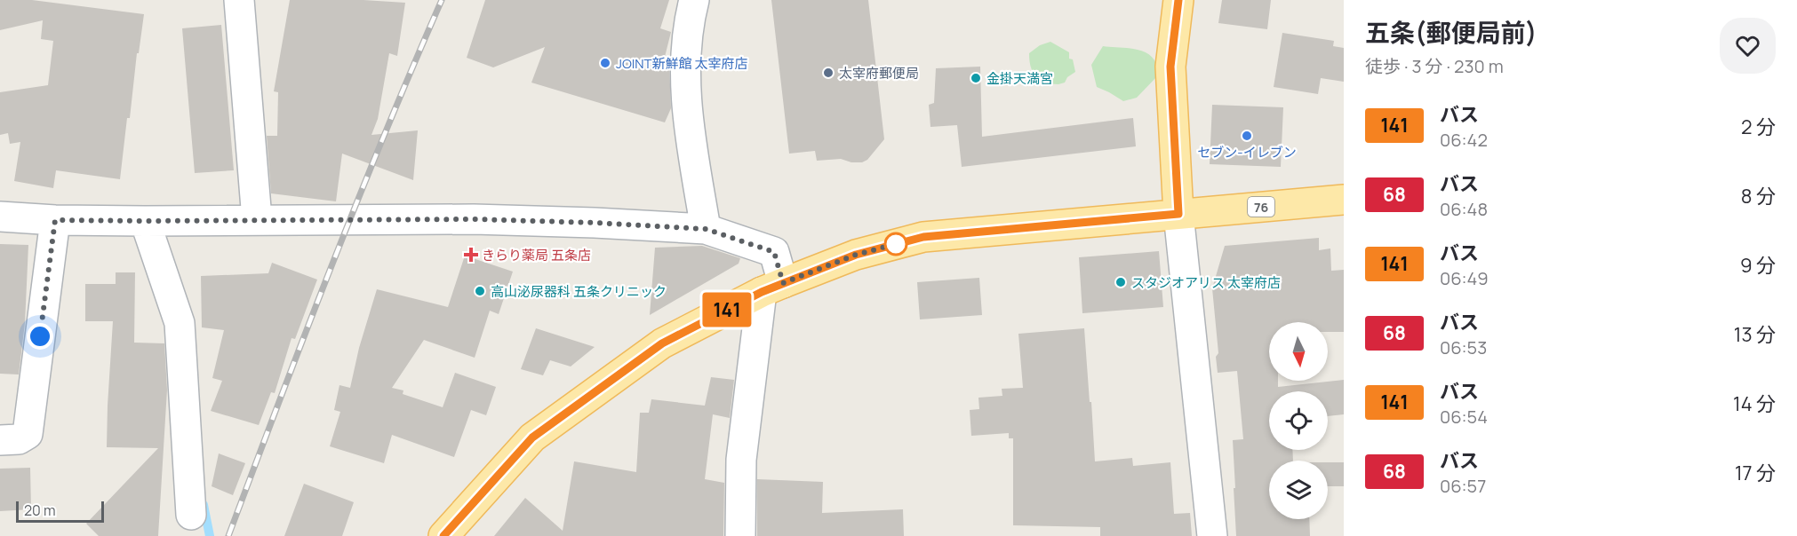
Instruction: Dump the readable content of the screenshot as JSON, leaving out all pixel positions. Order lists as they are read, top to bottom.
{
  "streets": {
    "main road": ["76"]
  },
  "places": {
    "other": [
      "JOINT新鮮館 太宰府店",
      "太宰府郵便局",
      "金掛天満宮",
      "セブン-イレブン",
      "スタジオアリス 太宰府店",
      "高山泌尿器科 五条クリニック"
    ],
    "health": ["きらり薬局 五条店"]
  },
  "lines": ["bus line 141"],
  "scale_bar": "20 m",
  "north": "bottom",
  "page": {
    "on_map": "141",
    "heading": ["五条(郵便局前)", "徒歩 · 3 分 · 230 m"],
    "list": [
      {
        "mark": "141",
        "name": "バス",
        "note": "06:42",
        "value": "2 分"
      },
      {
        "mark": "68",
        "name": "バス",
        "note": "06:48",
        "value": "8 分"
      },
      {
        "mark": "141",
        "name": "バス",
        "note": "06:49",
        "value": "9 分"
      },
      {
        "mark": "68",
        "name": "バス",
        "note": "06:53",
        "value": "13 分"
      },
      {
        "mark": "141",
        "name": "バス",
        "note": "06:54",
        "value": "14 分"
      },
      {
        "mark": "68",
        "name": "バス",
        "note": "06:57",
        "value": "17 分"
      }
    ],
    "scale": "20 m"
  }
}
